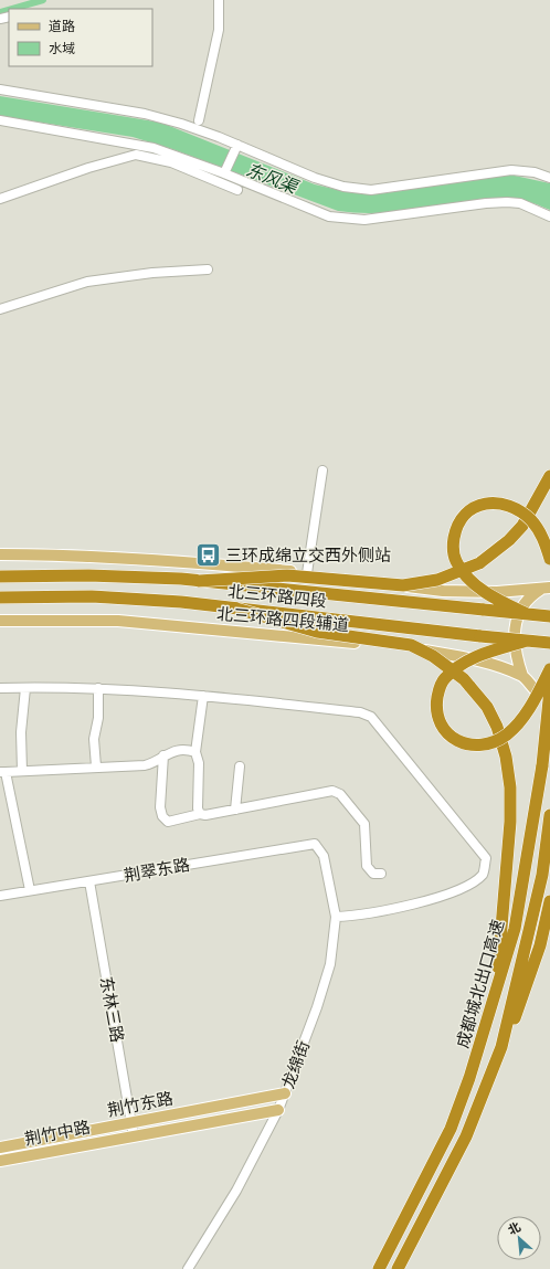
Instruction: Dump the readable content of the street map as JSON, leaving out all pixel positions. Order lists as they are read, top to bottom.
{
  "streets": {
    "highway": ["北三环路四段", "成都城北出口高速"],
    "main road": ["北三环路四段辅道", "荆竹东路", "荆竹中路"],
    "street": ["荆翠东路", "东林三路", "龙绵街"]
  },
  "crossings": [
    ["荆翠东路", "东林三路"],
    ["荆翠东路", "龙绵街"],
    ["东林三路", "荆竹东路"],
    ["东林三路", "荆竹中路"],
    ["龙绵街", "荆竹东路"],
    ["龙绵街", "荆竹中路"]
  ],
  "water": ["东风渠"],
  "places": {
    "bus stop": ["三环成绵立交西外侧站"]
  },
  "legend": ["道路", "水域"],
  "north": "top left"
}
